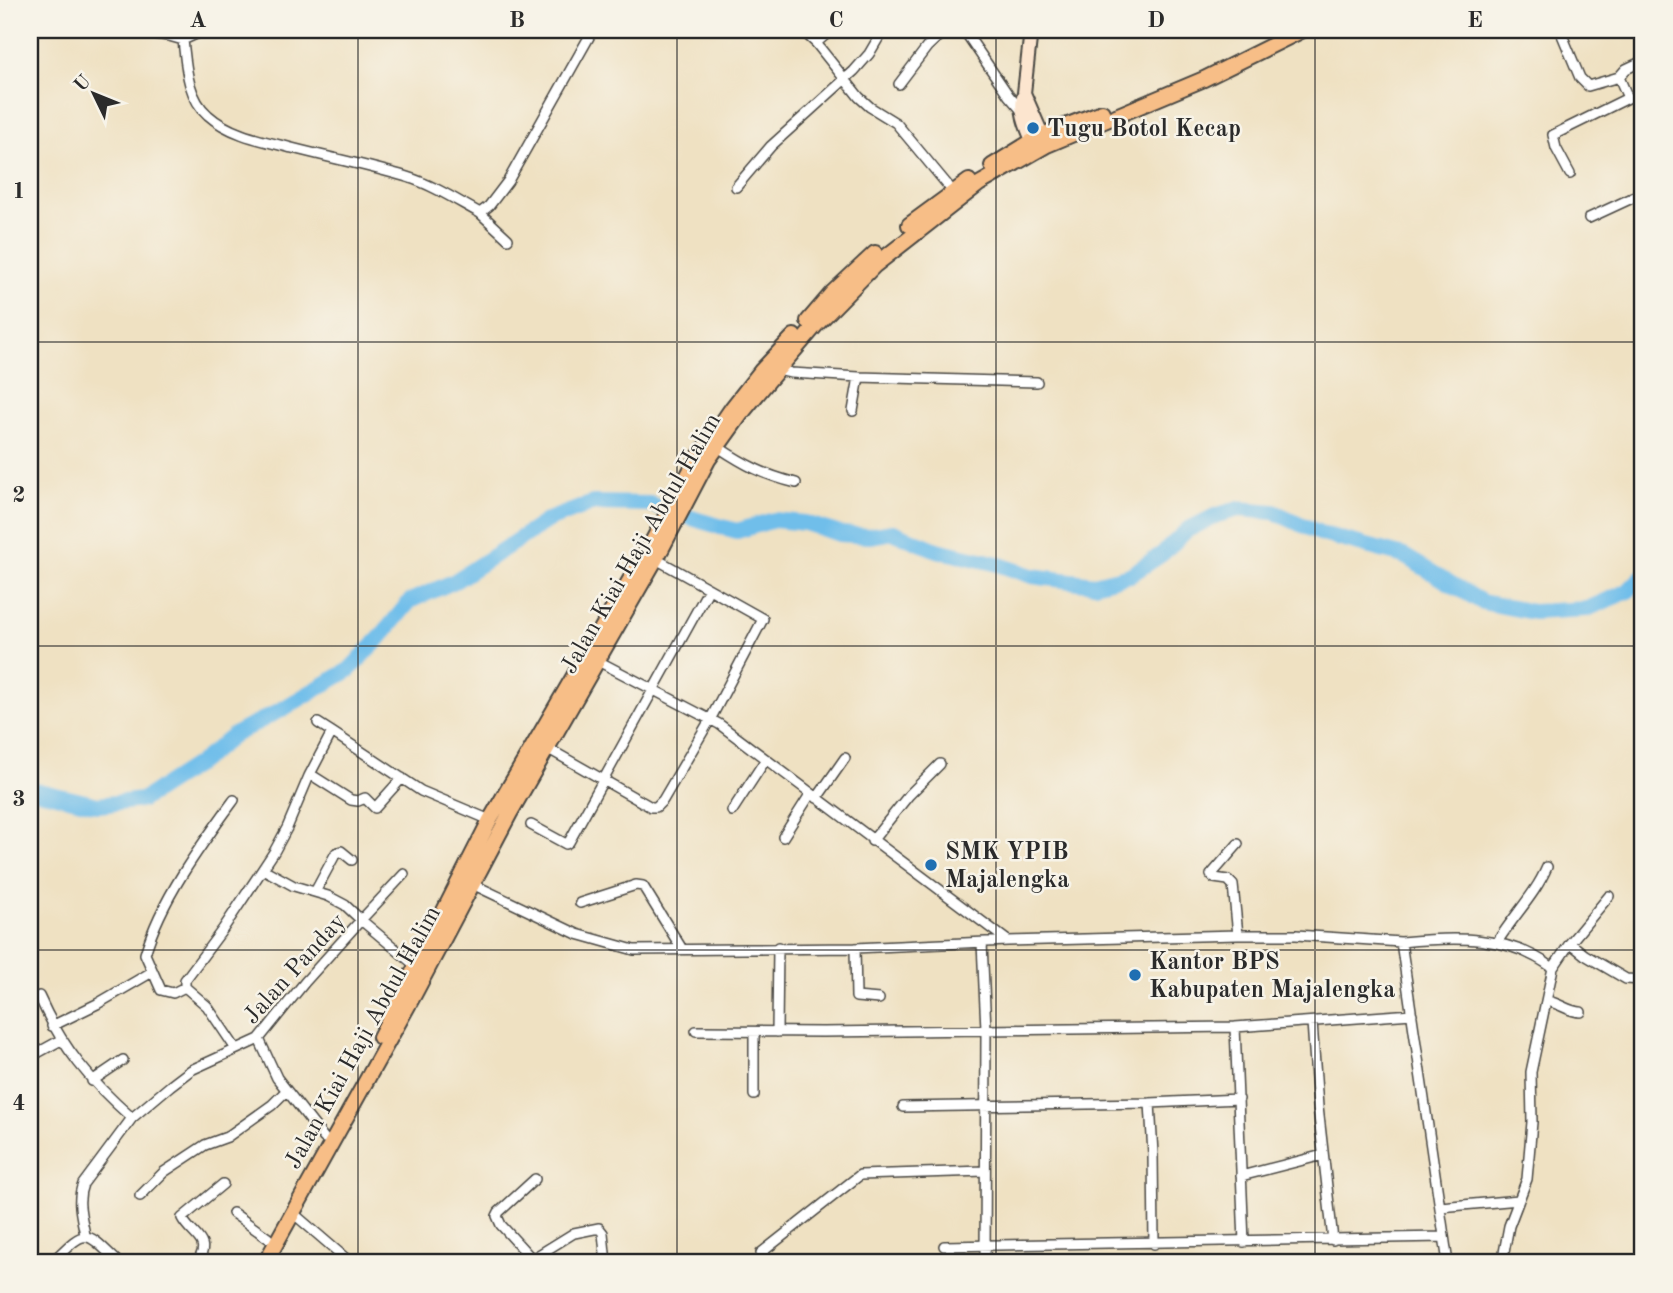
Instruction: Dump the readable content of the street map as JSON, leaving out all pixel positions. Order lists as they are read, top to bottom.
{
  "streets": {
    "main road": ["Jalan Kiai Haji Abdul Halim"],
    "street": ["Jalan Panday"]
  },
  "crossings": [
    ["Jalan Kiai Haji Abdul Halim", "Jalan Panday"]
  ],
  "places": ["Tugu Botol Kecap", "SMK YPIB Majalengka", "Kantor BPS Kabupaten Majalengka"],
  "north": "top left",
  "grid": {
    "columns": [
      "A",
      "B",
      "C",
      "D",
      "E"
    ],
    "rows": [
      "1",
      "2",
      "3",
      "4"
    ]
  }
}
